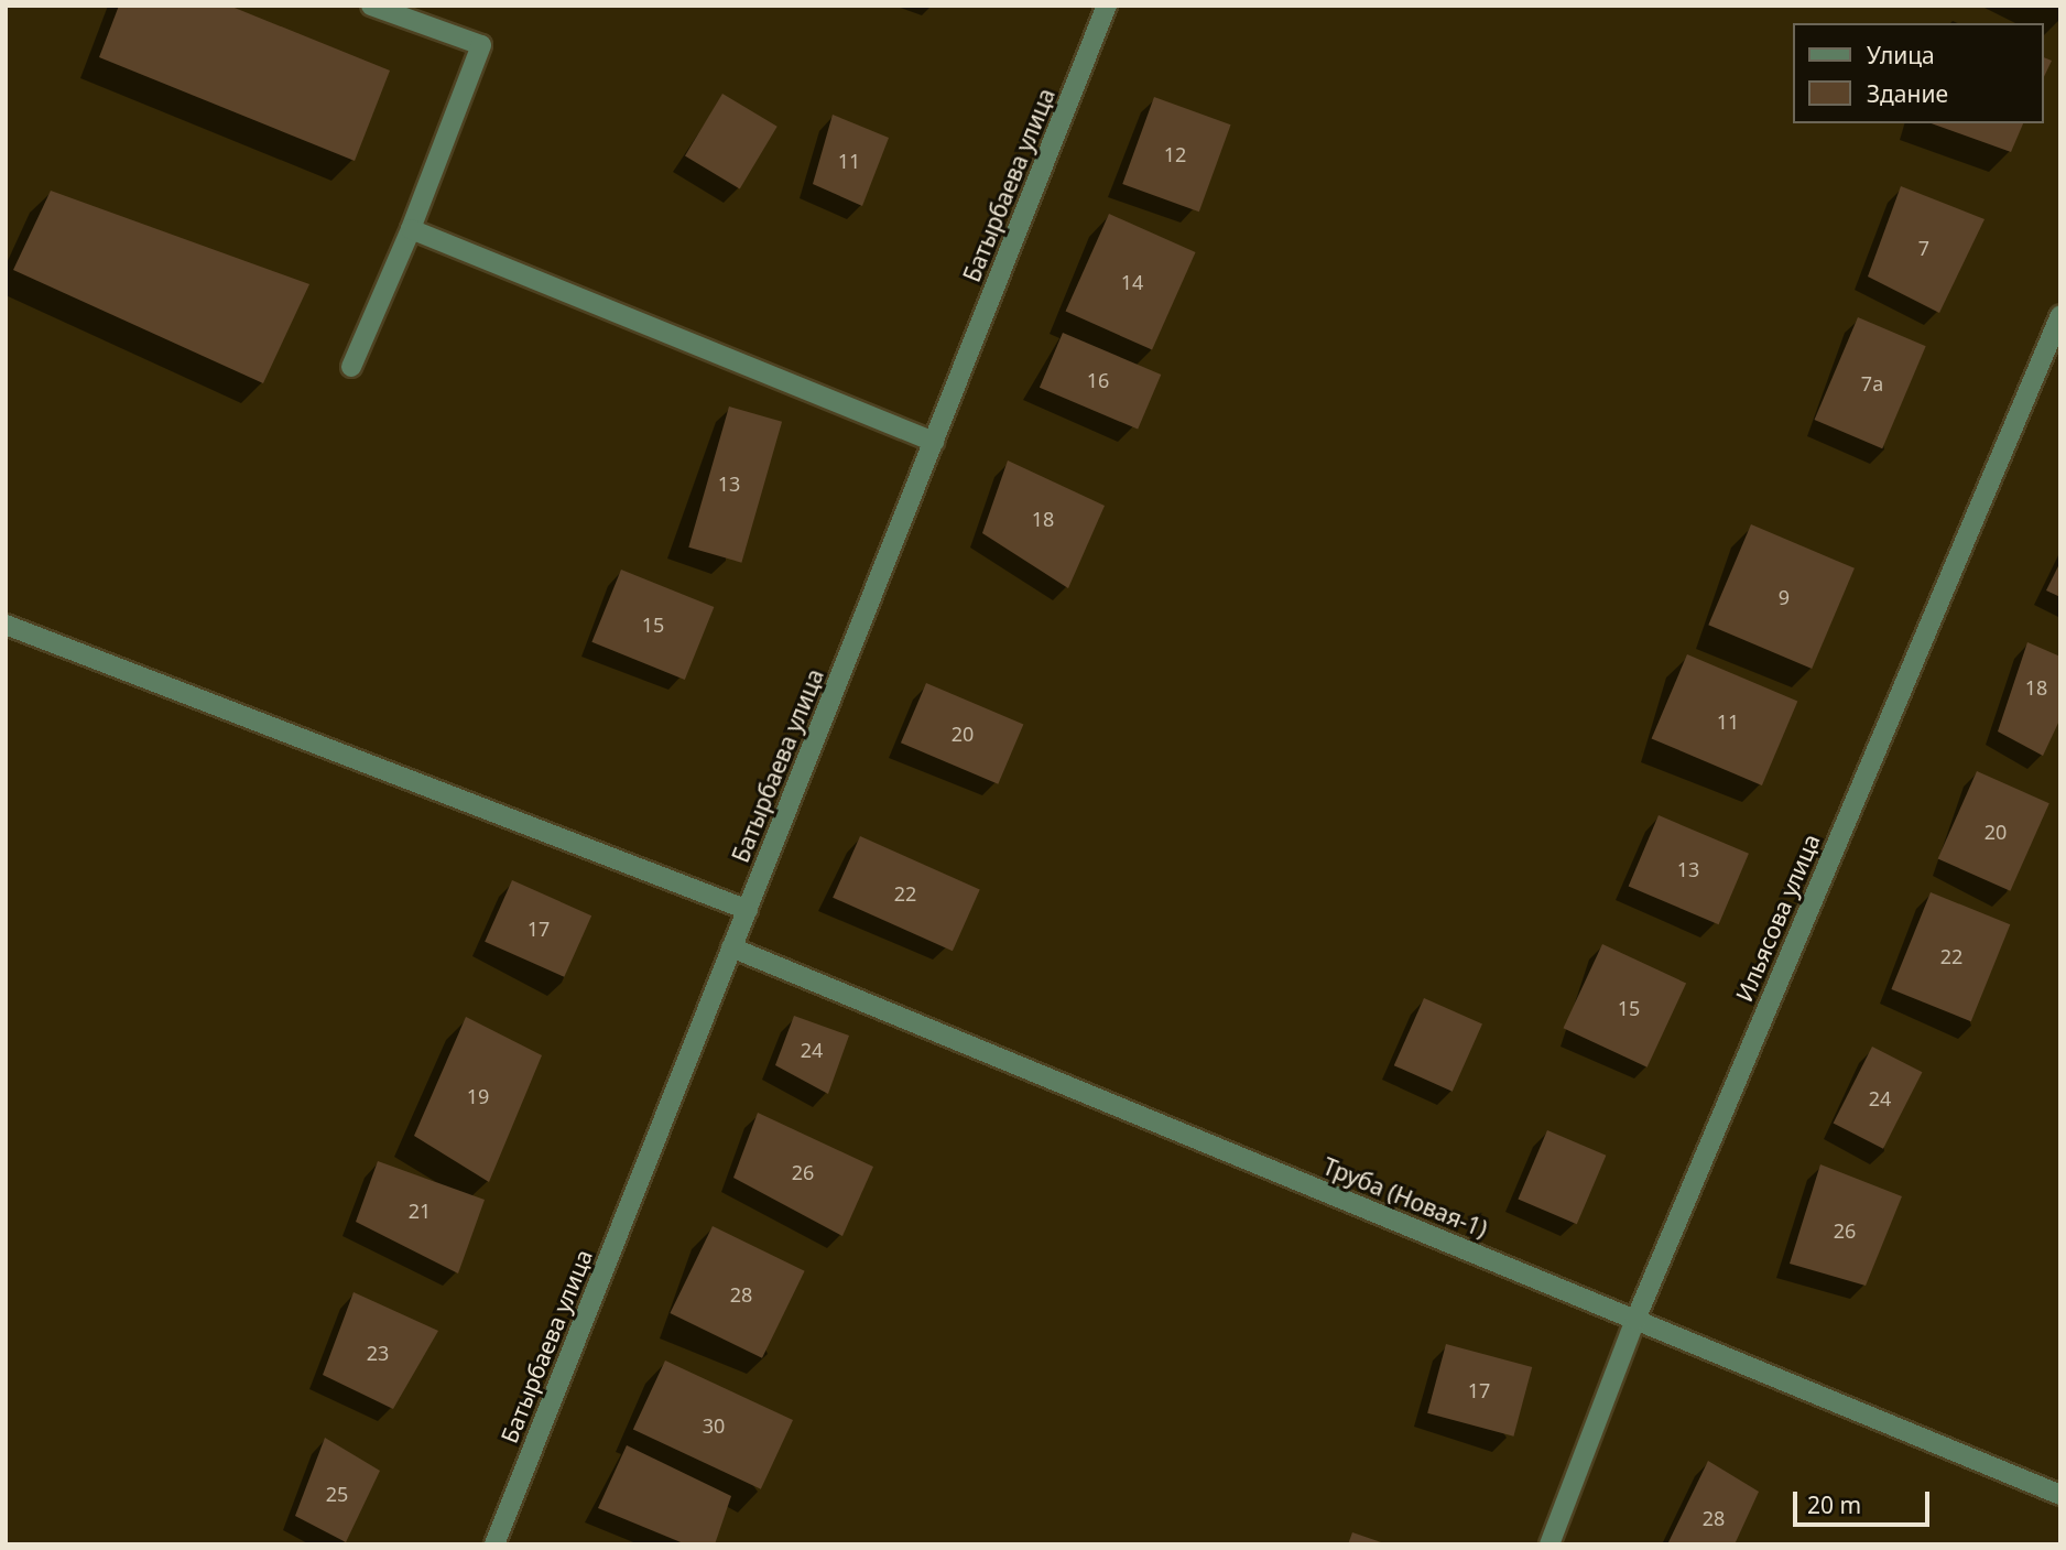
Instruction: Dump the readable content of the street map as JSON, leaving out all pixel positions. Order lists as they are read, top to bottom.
{
  "streets": {
    "street": ["Батырбаева улица", "Ильясова улица", "Труба (Новая-1)"]
  },
  "crossings": [
    ["Батырбаева улица", "Труба (Новая-1)"],
    ["Ильясова улица", "Труба (Новая-1)"]
  ],
  "house_numbers": [
    "12",
    "11",
    "7",
    "14",
    "16",
    "7а",
    "13",
    "18",
    "9",
    "15",
    "18",
    "11",
    "20",
    "20",
    "13",
    "22",
    "17",
    "22",
    "15",
    "24",
    "19",
    "24",
    "26",
    "21",
    "26",
    "28",
    "23",
    "17",
    "30",
    "25",
    "28"
  ],
  "legend": ["Улица", "Здание"],
  "scale_bar": "20 m"
}
